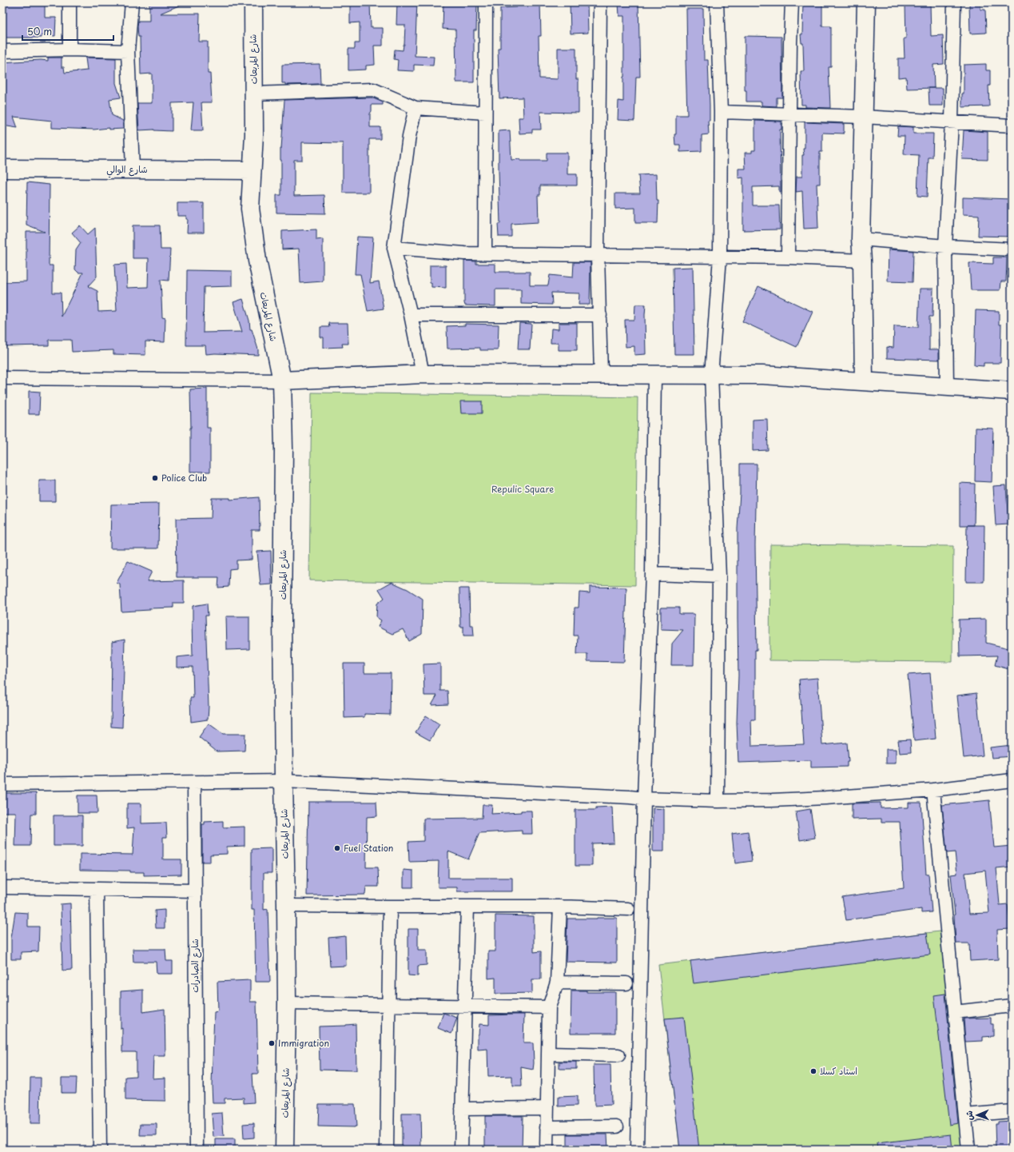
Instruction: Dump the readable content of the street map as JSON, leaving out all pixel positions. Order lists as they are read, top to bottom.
{
  "streets": {
    "street": ["شارع المربعات", "شارع الوالي", "شارع الصادرات"]
  },
  "crossings": [
    ["شارع المربعات", "شارع الوالي"]
  ],
  "parks": ["Repulic Square"],
  "places": [
    "Police Club",
    "Fuel Station",
    "Immigration",
    "استاد كسلا"
  ],
  "scale_bar": "50 m",
  "north": "left"
}
